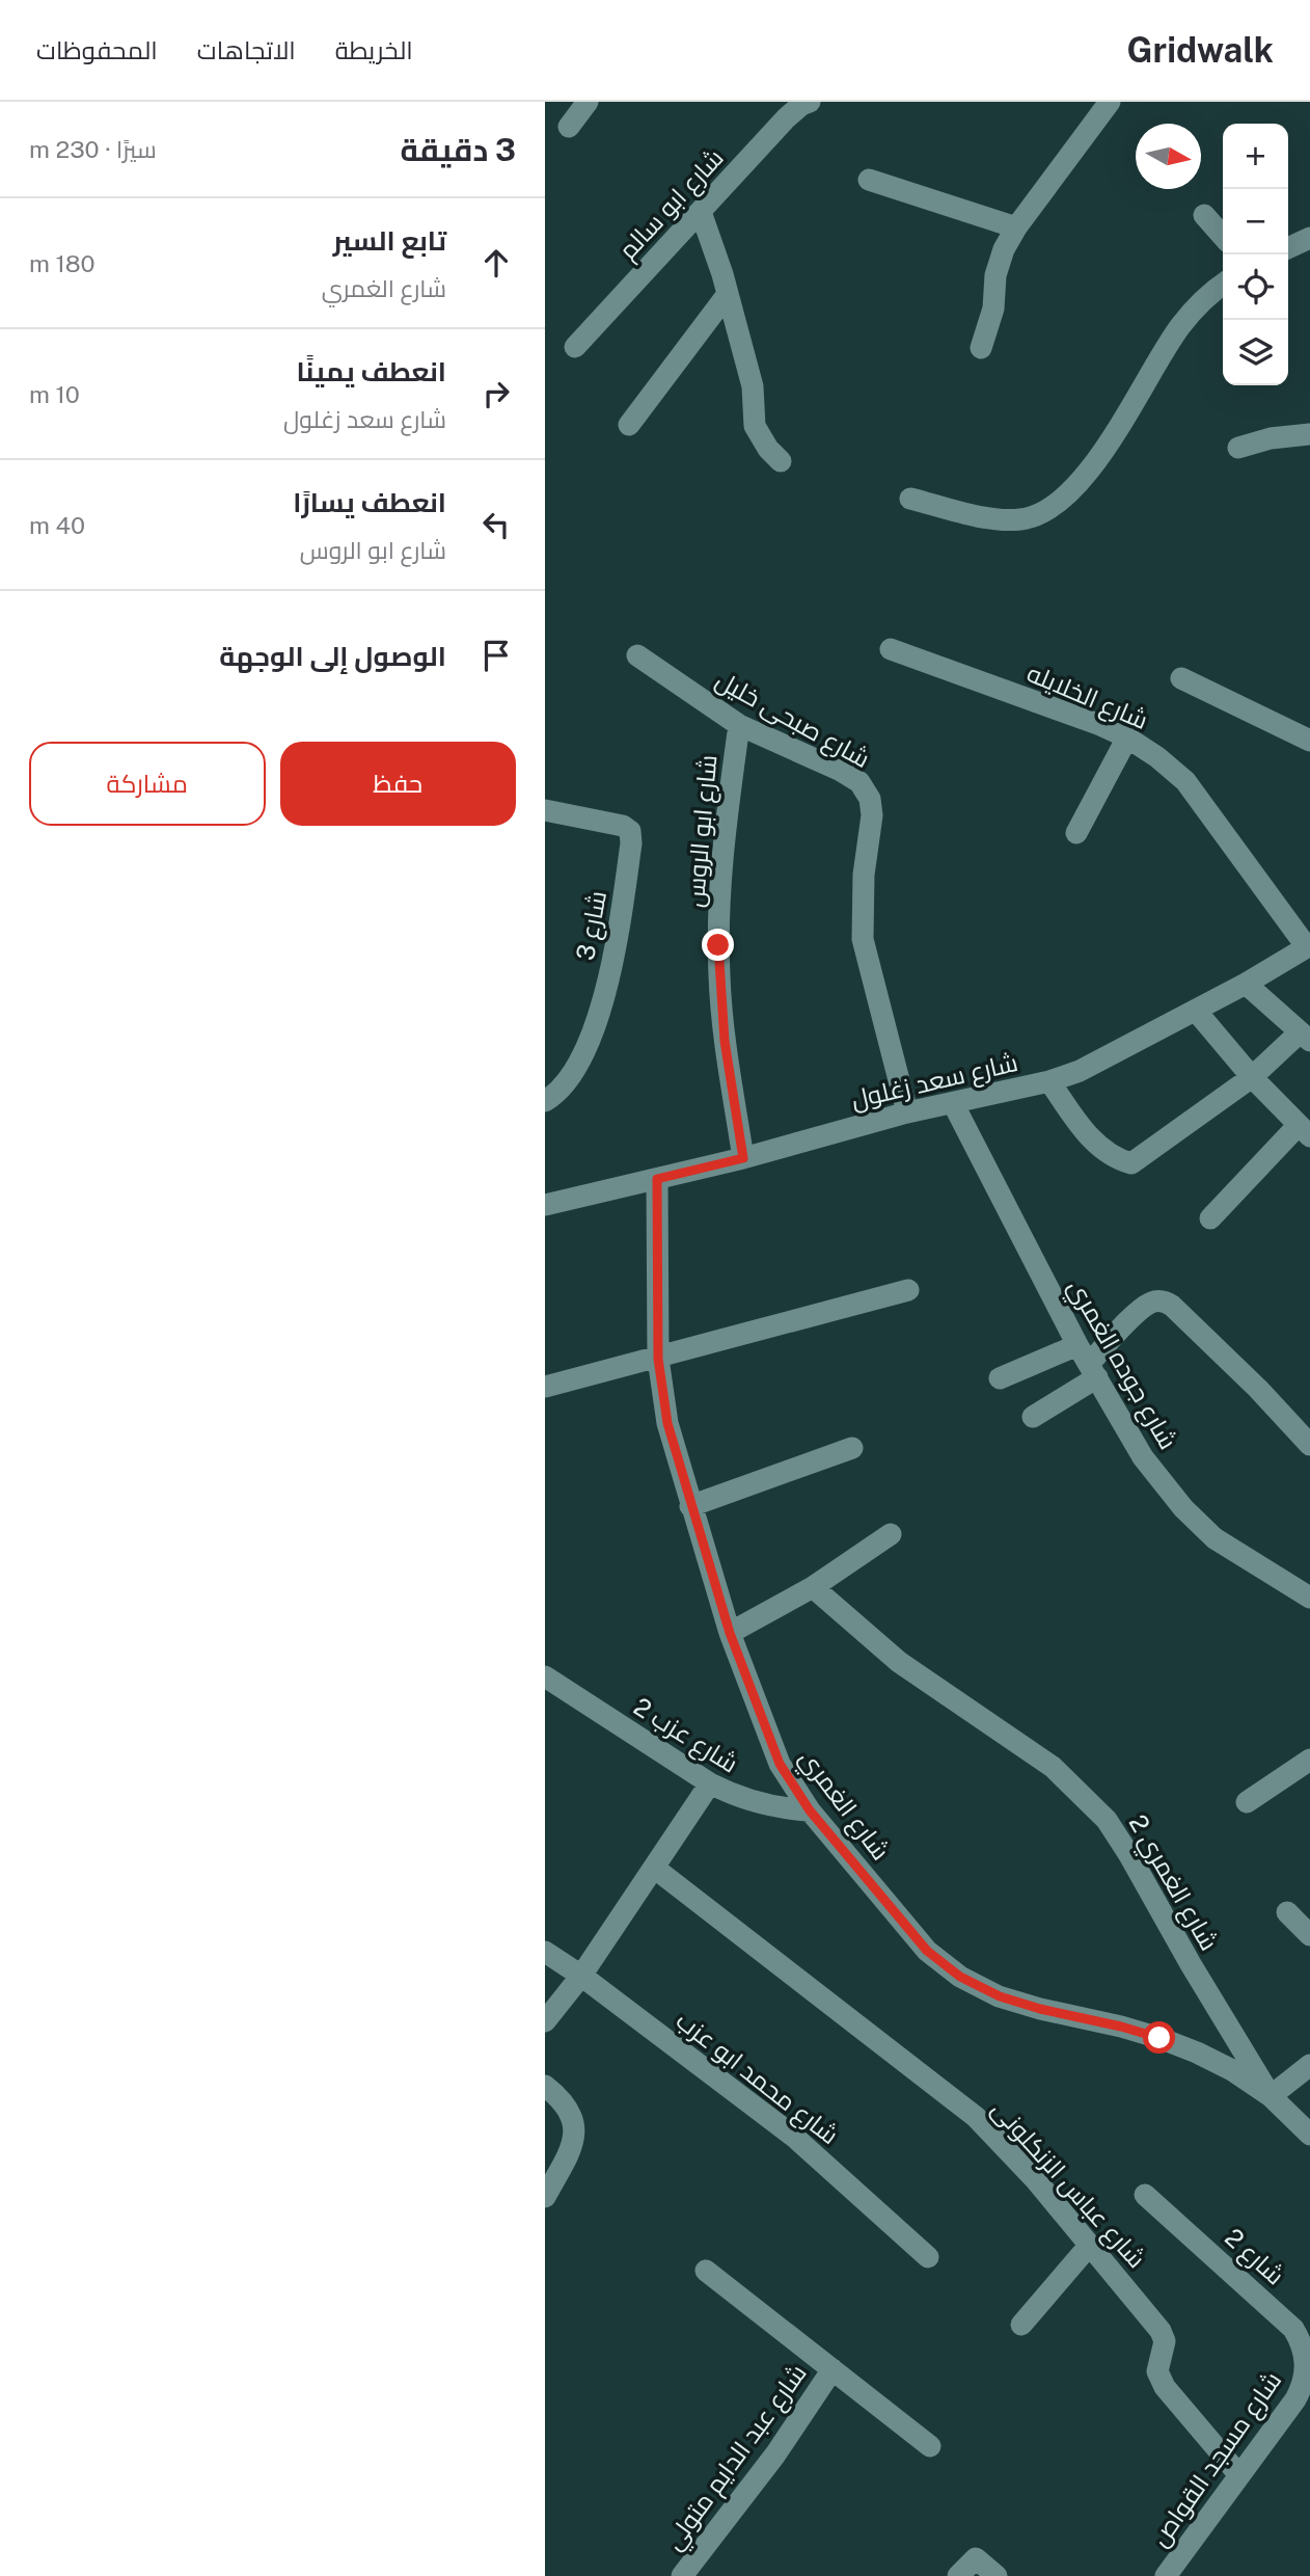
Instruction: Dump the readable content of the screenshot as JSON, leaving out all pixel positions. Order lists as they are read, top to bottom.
{
  "streets": {
    "street": [
      "شارع ابو سالم",
      "شارع الخلايله",
      "شارع صبحى خليل",
      "شارع ابو الروس",
      "شارع 3",
      "شارع سعد زغلول",
      "شارع جوده الغمري",
      "شارع عزب 2",
      "شارع الغمري",
      "شارع الغمري 2",
      "شارع محمد ابو عزب",
      "شارع عباس الزنكلونى",
      "شارع 2",
      "شارع عبد الدايم متولي",
      "شارع مسجد القواص"
    ]
  },
  "crossings": [
    ["شارع الخلايله", "شارع سعد زغلول"],
    ["شارع صبحى خليل", "شارع ابو الروس"],
    ["شارع صبحى خليل", "شارع سعد زغلول"],
    ["شارع ابو الروس", "شارع سعد زغلول"],
    ["شارع سعد زغلول", "شارع جوده الغمري"],
    ["شارع سعد زغلول", "شارع الغمري"],
    ["شارع عزب 2", "شارع الغمري"],
    ["شارع الغمري", "شارع الغمري 2"],
    ["شارع عباس الزنكلونى", "شارع مسجد القواص"],
    ["شارع 2", "شارع مسجد القواص"]
  ],
  "north": "right",
  "page": {
    "header": "Gridwalk",
    "nav": ["الخريطة", "الاتجاهات", "المحفوظات"],
    "heading": ["3 دقيقة", "سيرًا · 230 m"],
    "map_buttons": ["+", "−"],
    "list": [
      ["تابع السير", "شارع الغمري", "180 m"],
      ["انعطف يمينًا", "شارع سعد زغلول", "10 m"],
      ["انعطف يسارًا", "شارع ابو الروس", "40 m"],
      "الوصول إلى الوجهة"
    ],
    "buttons": ["حفظ", "مشاركة"]
  }
}
